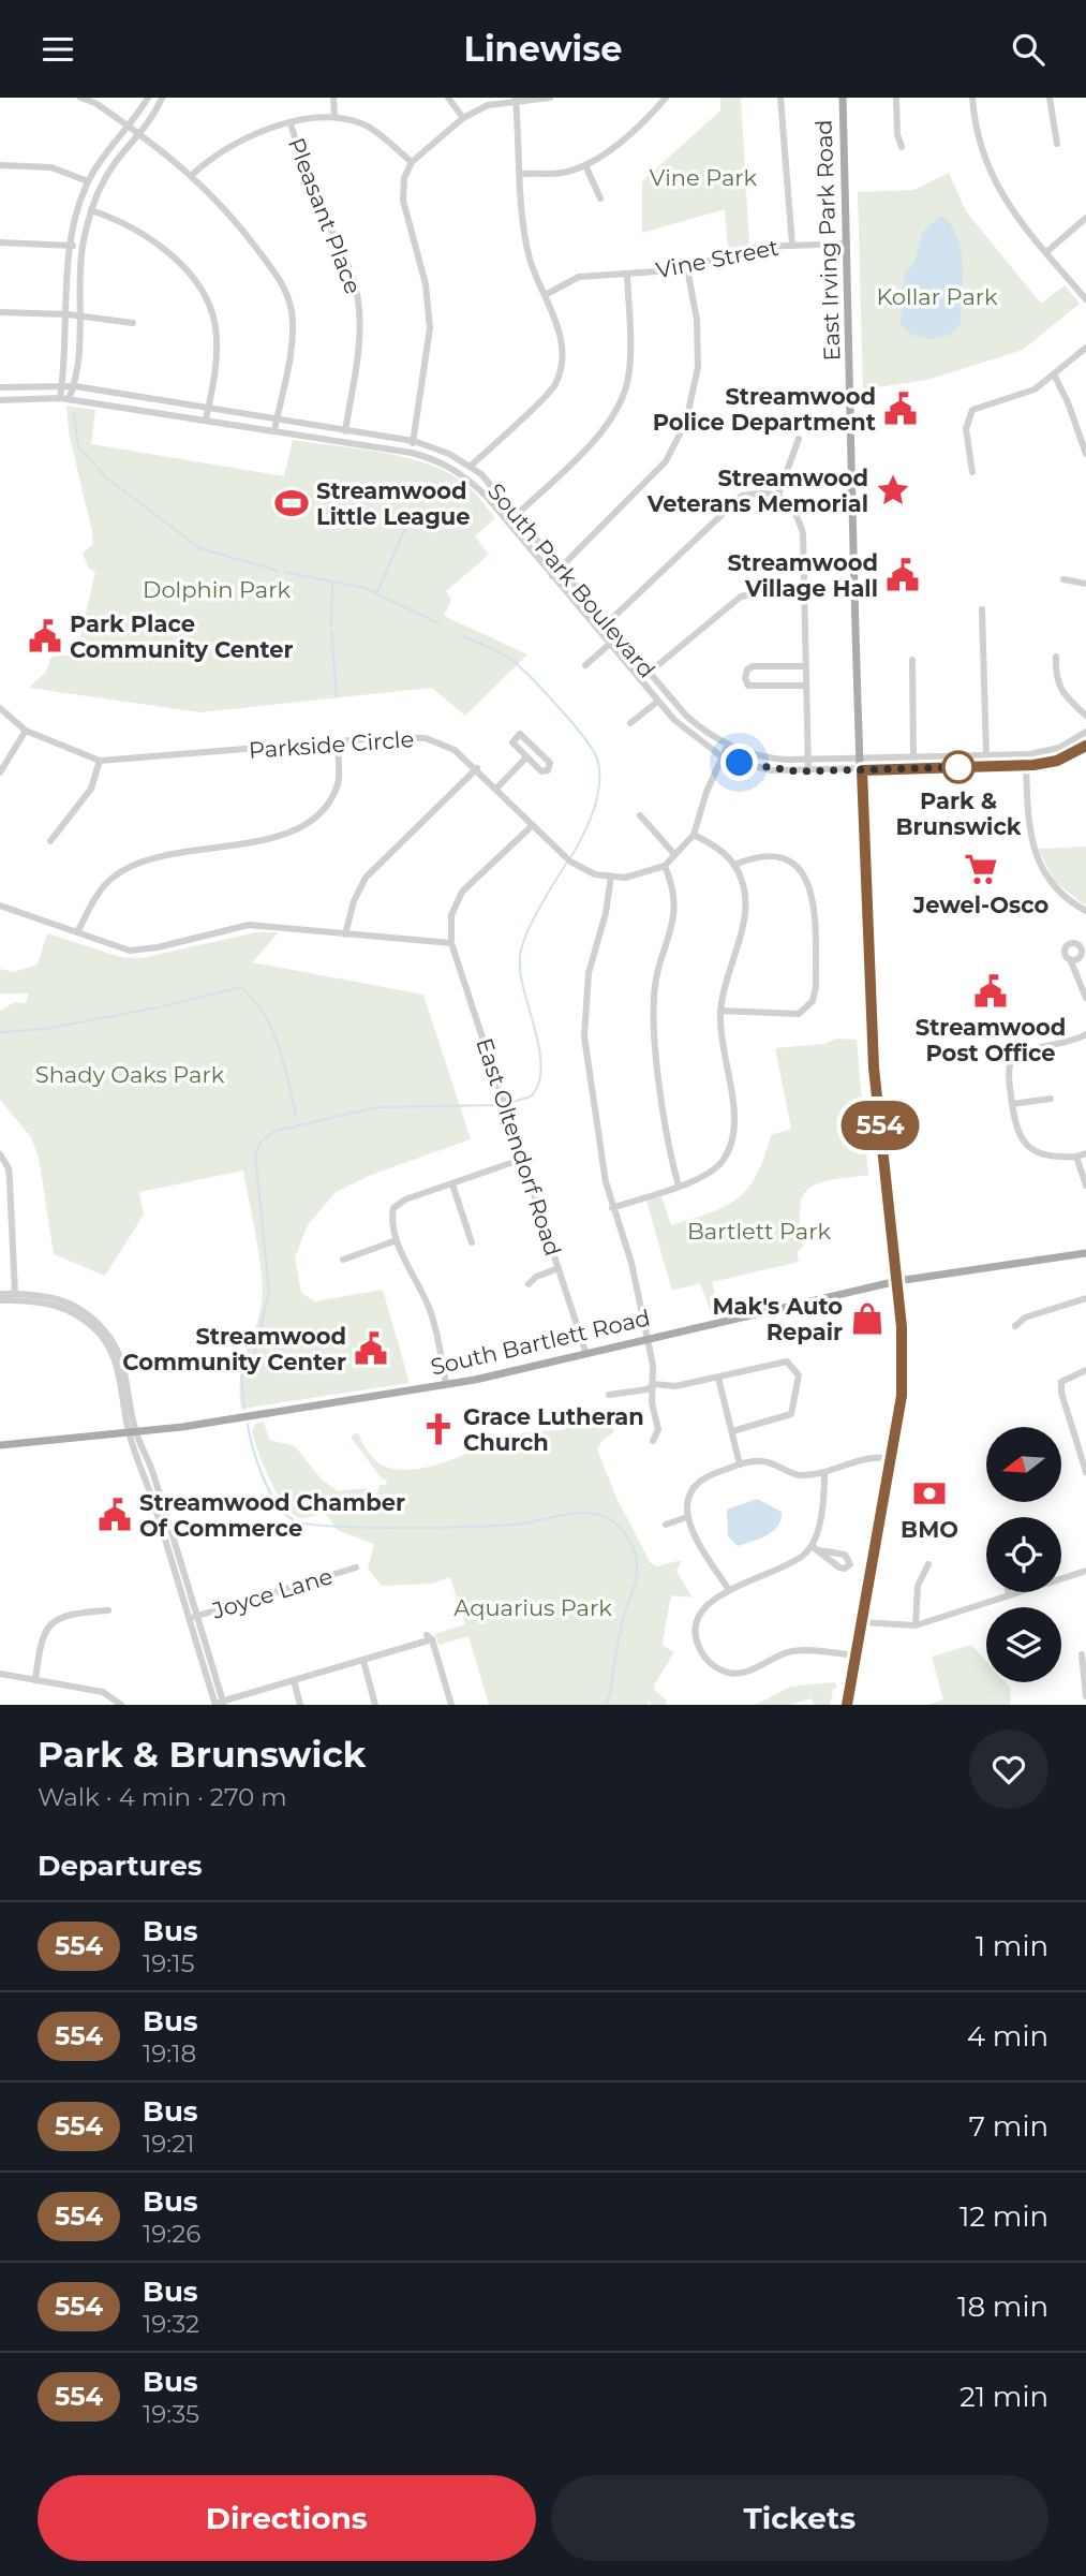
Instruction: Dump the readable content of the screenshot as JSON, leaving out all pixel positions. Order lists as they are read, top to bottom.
{
  "streets": {
    "main road": ["East Irving Park Road", "South Bartlett Road"],
    "street": [
      "Pleasant Place",
      "Vine Street",
      "South Park Boulevard",
      "Parkside Circle",
      "East Oltendorf Road",
      "Joyce Lane"
    ]
  },
  "crossings": [
    ["Pleasant Place", "South Park Boulevard"],
    ["East Irving Park Road", "Vine Street"],
    ["East Irving Park Road", "South Park Boulevard"],
    ["East Irving Park Road", "South Bartlett Road"],
    ["East Oltendorf Road", "South Bartlett Road"]
  ],
  "parks": [
    "Vine Park",
    "Kollar Park",
    "Dolphin Park",
    "Shady Oaks Park",
    "Bartlett Park",
    "Aquarius Park"
  ],
  "places": {
    "public building": [
      "Streamwood Police Department",
      "Streamwood Village Hall",
      "Park Place Community Center",
      "Streamwood Post Office",
      "Streamwood Community Center",
      "Streamwood Chamber Of Commerce"
    ],
    "place": ["Streamwood Veterans Memorial"],
    "sports": ["Streamwood Little League"],
    "other": ["Park & Brunswick"],
    "supermarket": ["Jewel-Osco"],
    "shop": ["Mak's Auto Repair"],
    "church": ["Grace Lutheran Church"],
    "bank": ["BMO"]
  },
  "lines": ["bus line 554"],
  "north": "left",
  "page": {
    "header": "Linewise",
    "on_map": "554",
    "heading": [
      ["Park & Brunswick", "Walk · 4 min · 270 m"],
      "Departures"
    ],
    "list": [
      {
        "mark": "554",
        "name": "Bus",
        "note": "19:15",
        "value": "1 min"
      },
      {
        "mark": "554",
        "name": "Bus",
        "note": "19:18",
        "value": "4 min"
      },
      {
        "mark": "554",
        "name": "Bus",
        "note": "19:21",
        "value": "7 min"
      },
      {
        "mark": "554",
        "name": "Bus",
        "note": "19:26",
        "value": "12 min"
      },
      {
        "mark": "554",
        "name": "Bus",
        "note": "19:32",
        "value": "18 min"
      },
      {
        "mark": "554",
        "name": "Bus",
        "note": "19:35",
        "value": "21 min"
      }
    ],
    "buttons": ["Directions", "Tickets"]
  }
}
